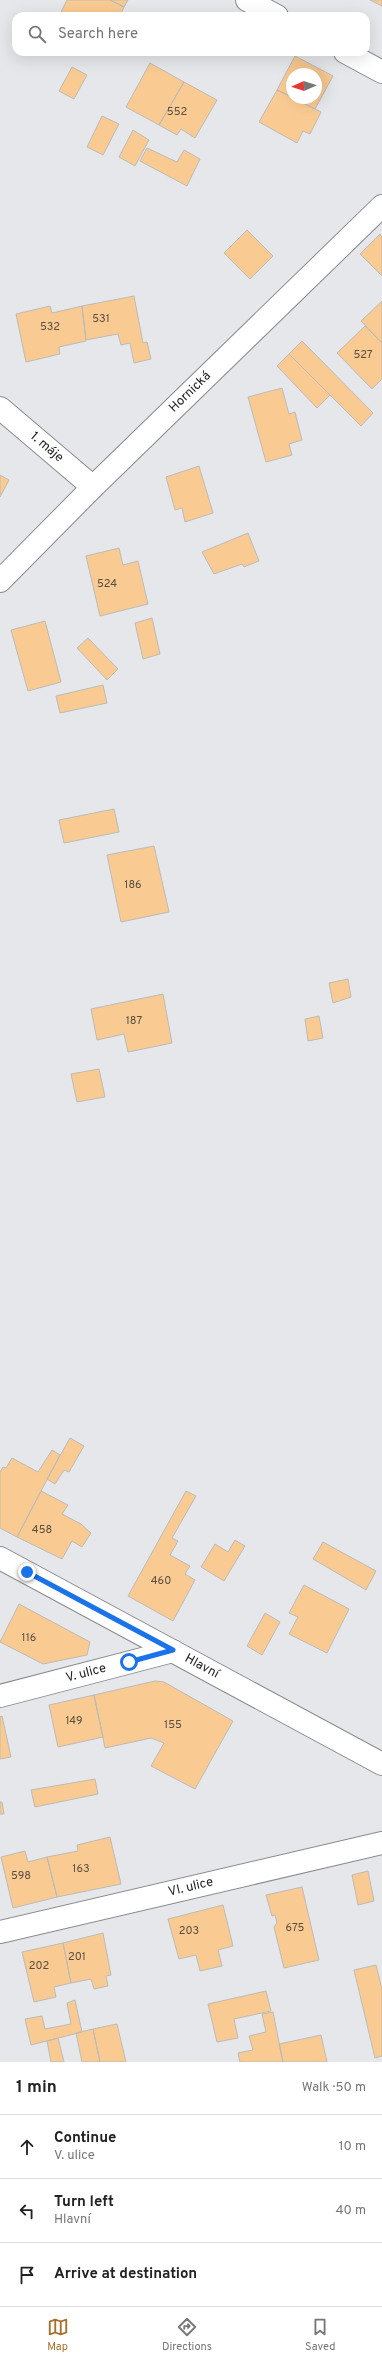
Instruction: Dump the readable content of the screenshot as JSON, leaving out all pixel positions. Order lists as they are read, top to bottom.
{
  "streets": {
    "street": [
      "Hornická",
      "1. máje",
      "Hlavní",
      "V. ulice",
      "VI. ulice"
    ]
  },
  "crossings": [
    ["Hornická", "1. máje"],
    ["Hlavní", "V. ulice"]
  ],
  "house_numbers": [
    "552",
    "531",
    "532",
    "527",
    "524",
    "186",
    "187",
    "458",
    "460",
    "116",
    "149",
    "155",
    "163",
    "598",
    "675",
    "203",
    "201",
    "202"
  ],
  "north": "left",
  "page": {
    "search": "Search here",
    "heading": ["1 min", "Walk · 50 m"],
    "list": [
      ["Continue", "V. ulice", "10 m"],
      ["Turn left", "Hlavní", "40 m"],
      "Arrive at destination"
    ],
    "nav": ["Map", "Directions", "Saved"]
  }
}
